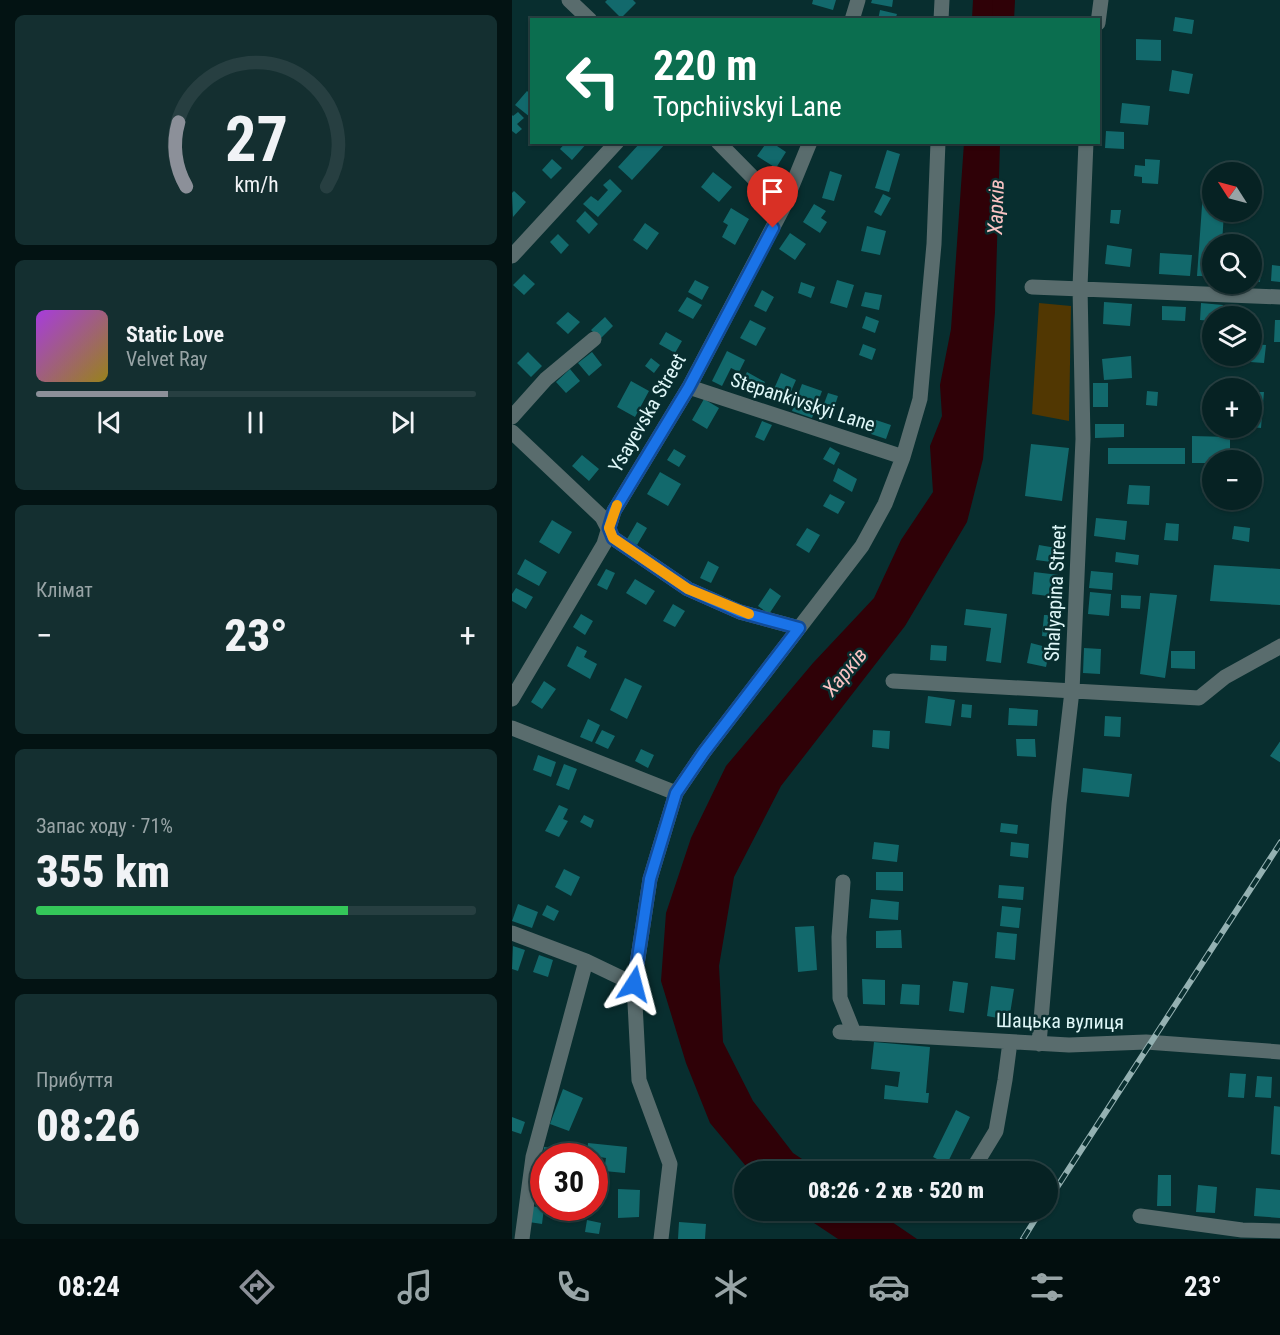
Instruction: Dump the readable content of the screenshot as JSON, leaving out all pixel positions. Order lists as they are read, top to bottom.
{
  "streets": {
    "street": [
      "Stepankivskyi Lane",
      "Ysayevska Street",
      "Shalyapina Street",
      "Шацька вулиця"
    ]
  },
  "crossings": [
    ["Stepankivskyi Lane", "Ysayevska Street"],
    ["Shalyapina Street", "Шацька вулиця"]
  ],
  "water": ["Харків"],
  "north": "top left",
  "page": {
    "turn": ["220 m", "Topchiivskyi Lane"],
    "map_buttons": ["+", "−"],
    "song": ["Static Love", "Velvet Ray"],
    "tile": [
      "Клімат",
      ["Запас ходу · 71%", "355 km"],
      ["Прибуття", "08:26"]
    ],
    "heat": ["−", "23°", "+"],
    "limit": "30",
    "trip": "08:26 · 2 хв · 520 m",
    "tabs": ["08:24", "23°"],
    "gauge": ["27", "km/h"]
  }
}
